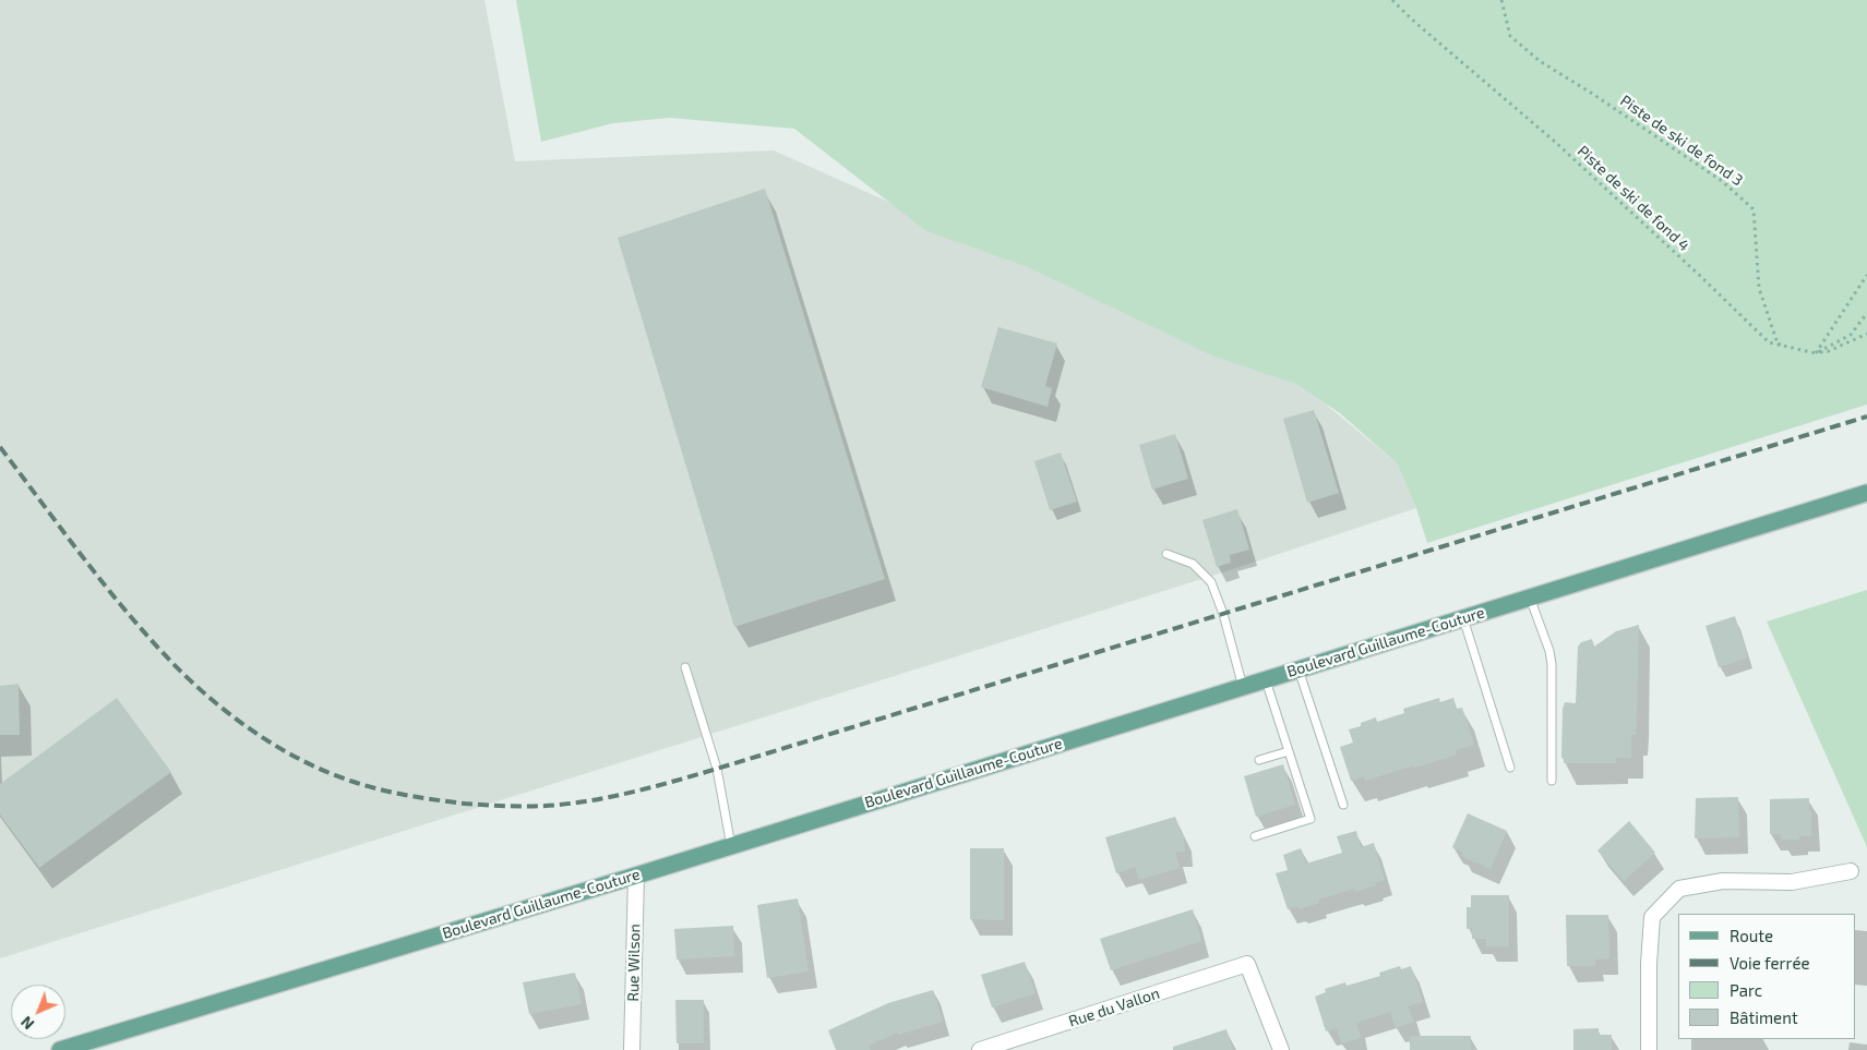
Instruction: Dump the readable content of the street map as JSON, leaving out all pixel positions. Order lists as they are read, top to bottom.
{
  "streets": {
    "main road": ["Boulevard Guillaume-Couture"],
    "street": ["Rue Wilson", "Rue du Vallon"],
    "path": ["Piste de ski de fond 3", "Piste de ski de fond 4"]
  },
  "crossings": [
    ["Piste de ski de fond 3", "Piste de ski de fond 4"],
    ["Boulevard Guillaume-Couture", "Rue Wilson"]
  ],
  "legend": [
    "Route",
    "Voie ferrée",
    "Parc",
    "Bâtiment"
  ],
  "north": "bottom left"
}
